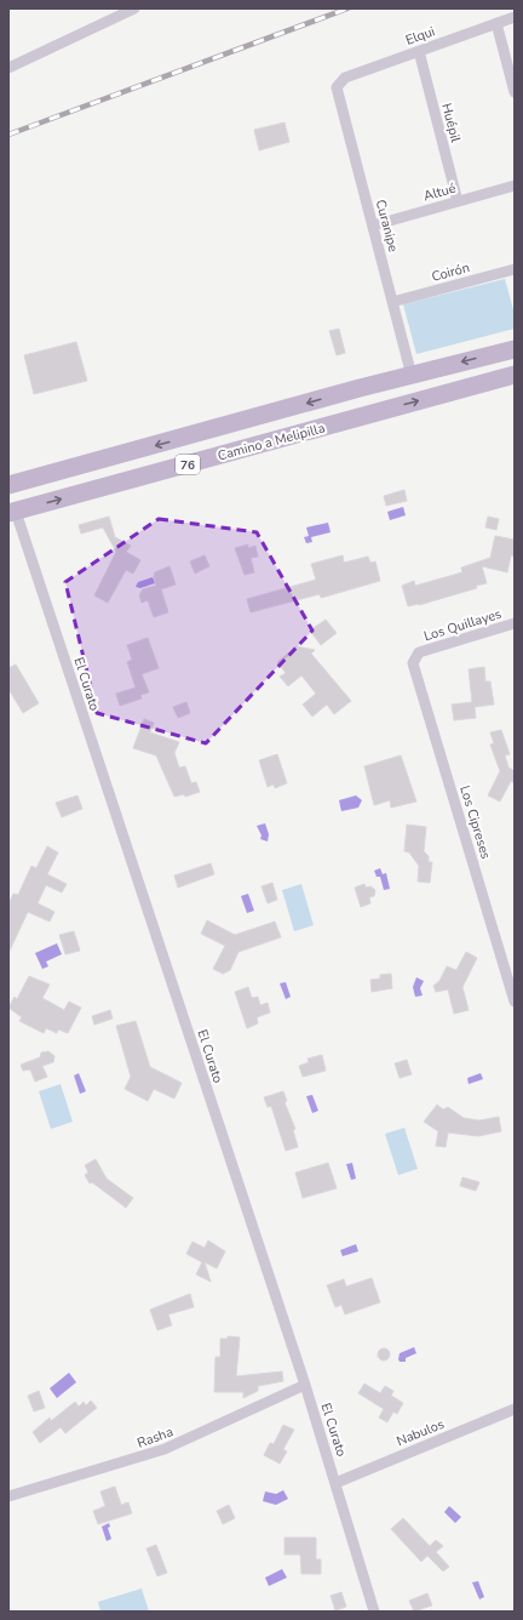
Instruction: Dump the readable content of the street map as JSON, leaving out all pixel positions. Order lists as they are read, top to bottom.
{
  "streets": {
    "main road": ["Camino a Melipilla", "76"],
    "street": [
      "Elqui",
      "Huépil",
      "Altué",
      "Curanipe",
      "Coirón",
      "Los Quillayes",
      "El Curato",
      "Los Cipreses",
      "Nabulos",
      "Rasha"
    ]
  },
  "crossings": [
    ["Elqui", "Huépil"],
    ["Elqui", "Curanipe"],
    ["Huépil", "Altué"],
    ["Altué", "Curanipe"],
    ["Curanipe", "Coirón"],
    ["Curanipe", "Camino a Melipilla"],
    ["Curanipe", "76"],
    ["Camino a Melipilla", "76"],
    ["Camino a Melipilla", "El Curato"],
    ["Los Quillayes", "Los Cipreses"],
    ["El Curato", "Nabulos"],
    ["El Curato", "Rasha"]
  ]
}
